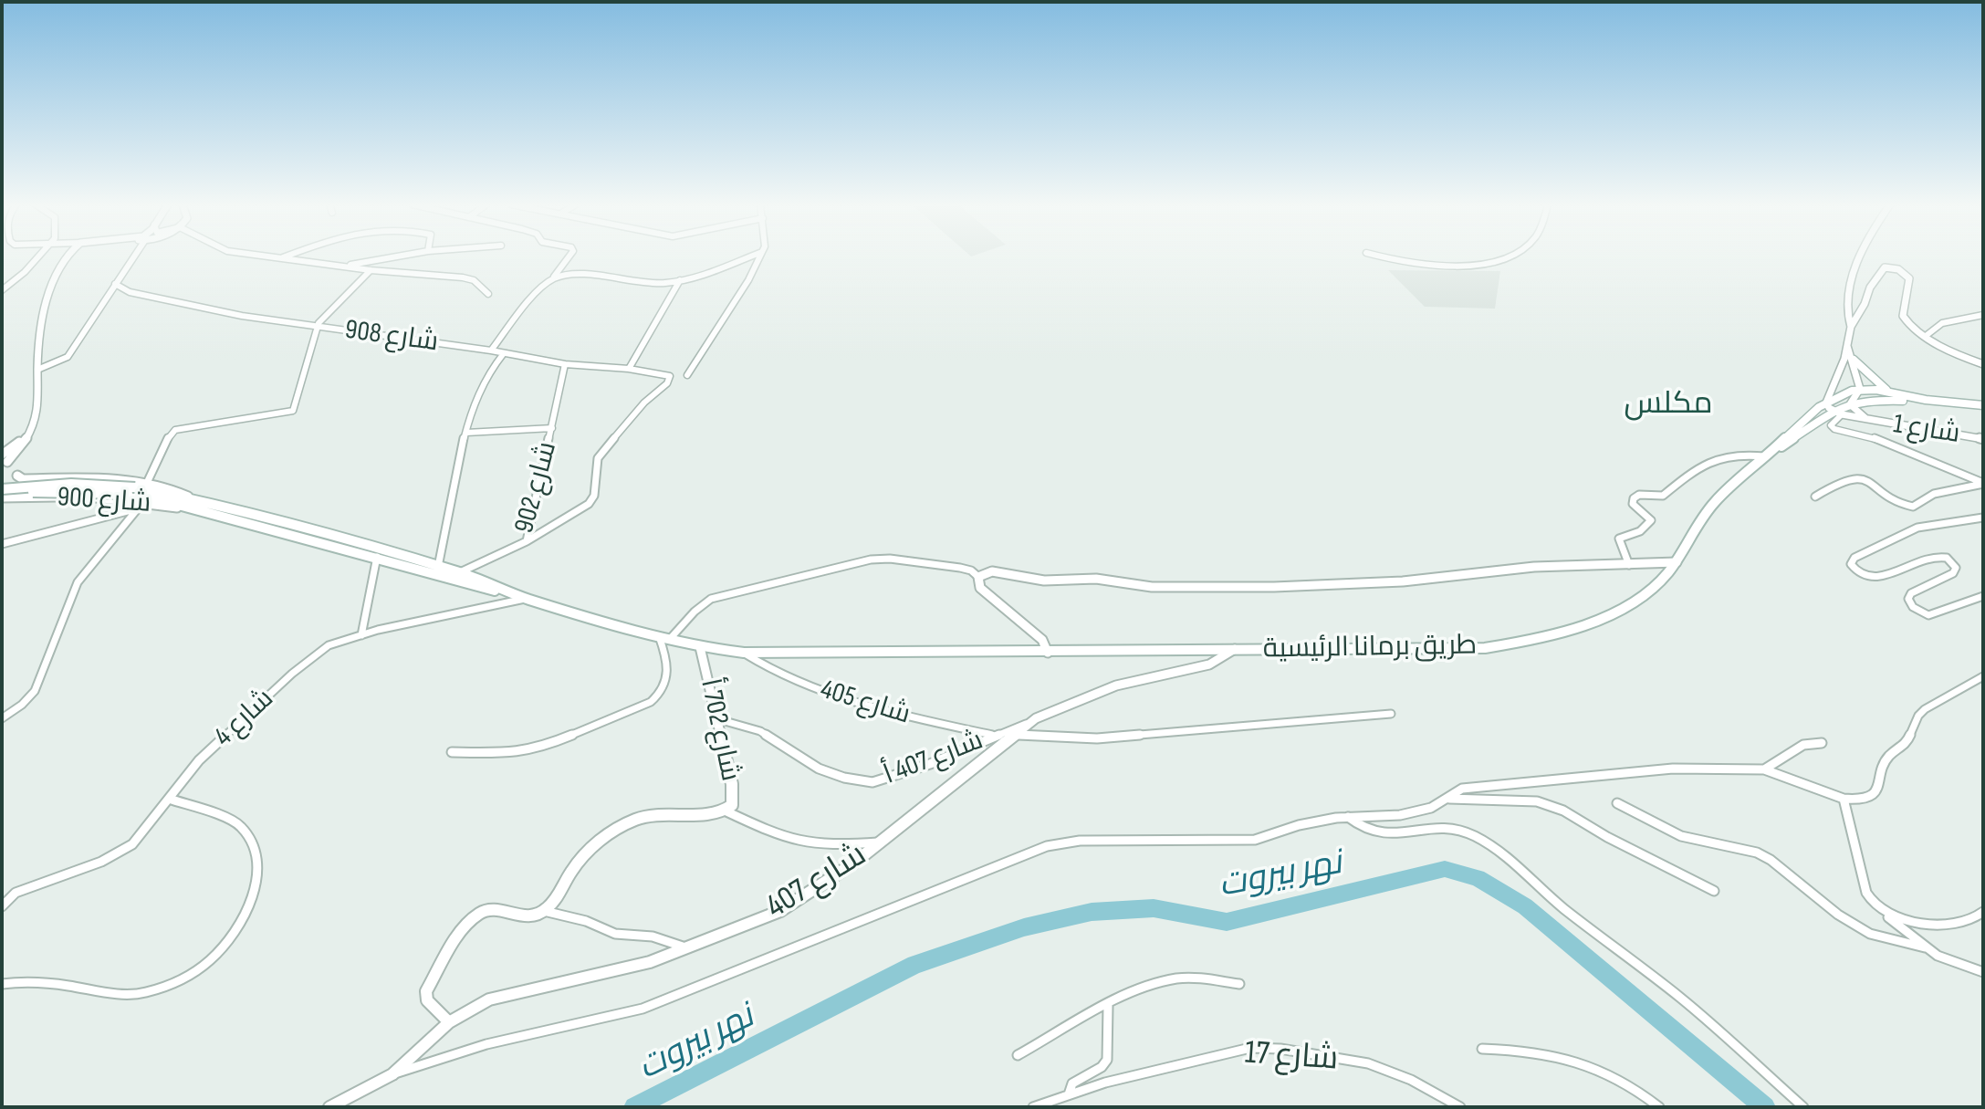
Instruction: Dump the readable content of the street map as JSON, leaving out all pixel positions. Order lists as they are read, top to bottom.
{
  "streets": {
    "main road": ["طريق برمانا الرئيسية"],
    "street": [
      "شارع 908",
      "شارع 1",
      "شارع 902",
      "شارع 900",
      "شارع 405",
      "شارع 4",
      "شارع 702 أ",
      "شارع 407 أ",
      "شارع 407",
      "شارع 17"
    ]
  },
  "crossings": [
    ["شارع 908", "شارع 902"],
    ["شارع 1", "طريق برمانا الرئيسية"],
    ["طريق برمانا الرئيسية", "شارع 405"],
    ["طريق برمانا الرئيسية", "شارع 4"],
    ["طريق برمانا الرئيسية", "شارع 702 أ"],
    ["طريق برمانا الرئيسية", "شارع 407"],
    ["شارع 405", "شارع 407 أ"],
    ["شارع 702 أ", "شارع 407 أ"],
    ["شارع 702 أ", "شارع 407"],
    ["شارع 407 أ", "شارع 407"]
  ],
  "districts": ["مكلس"],
  "water": ["نهر بيروت"]
}
